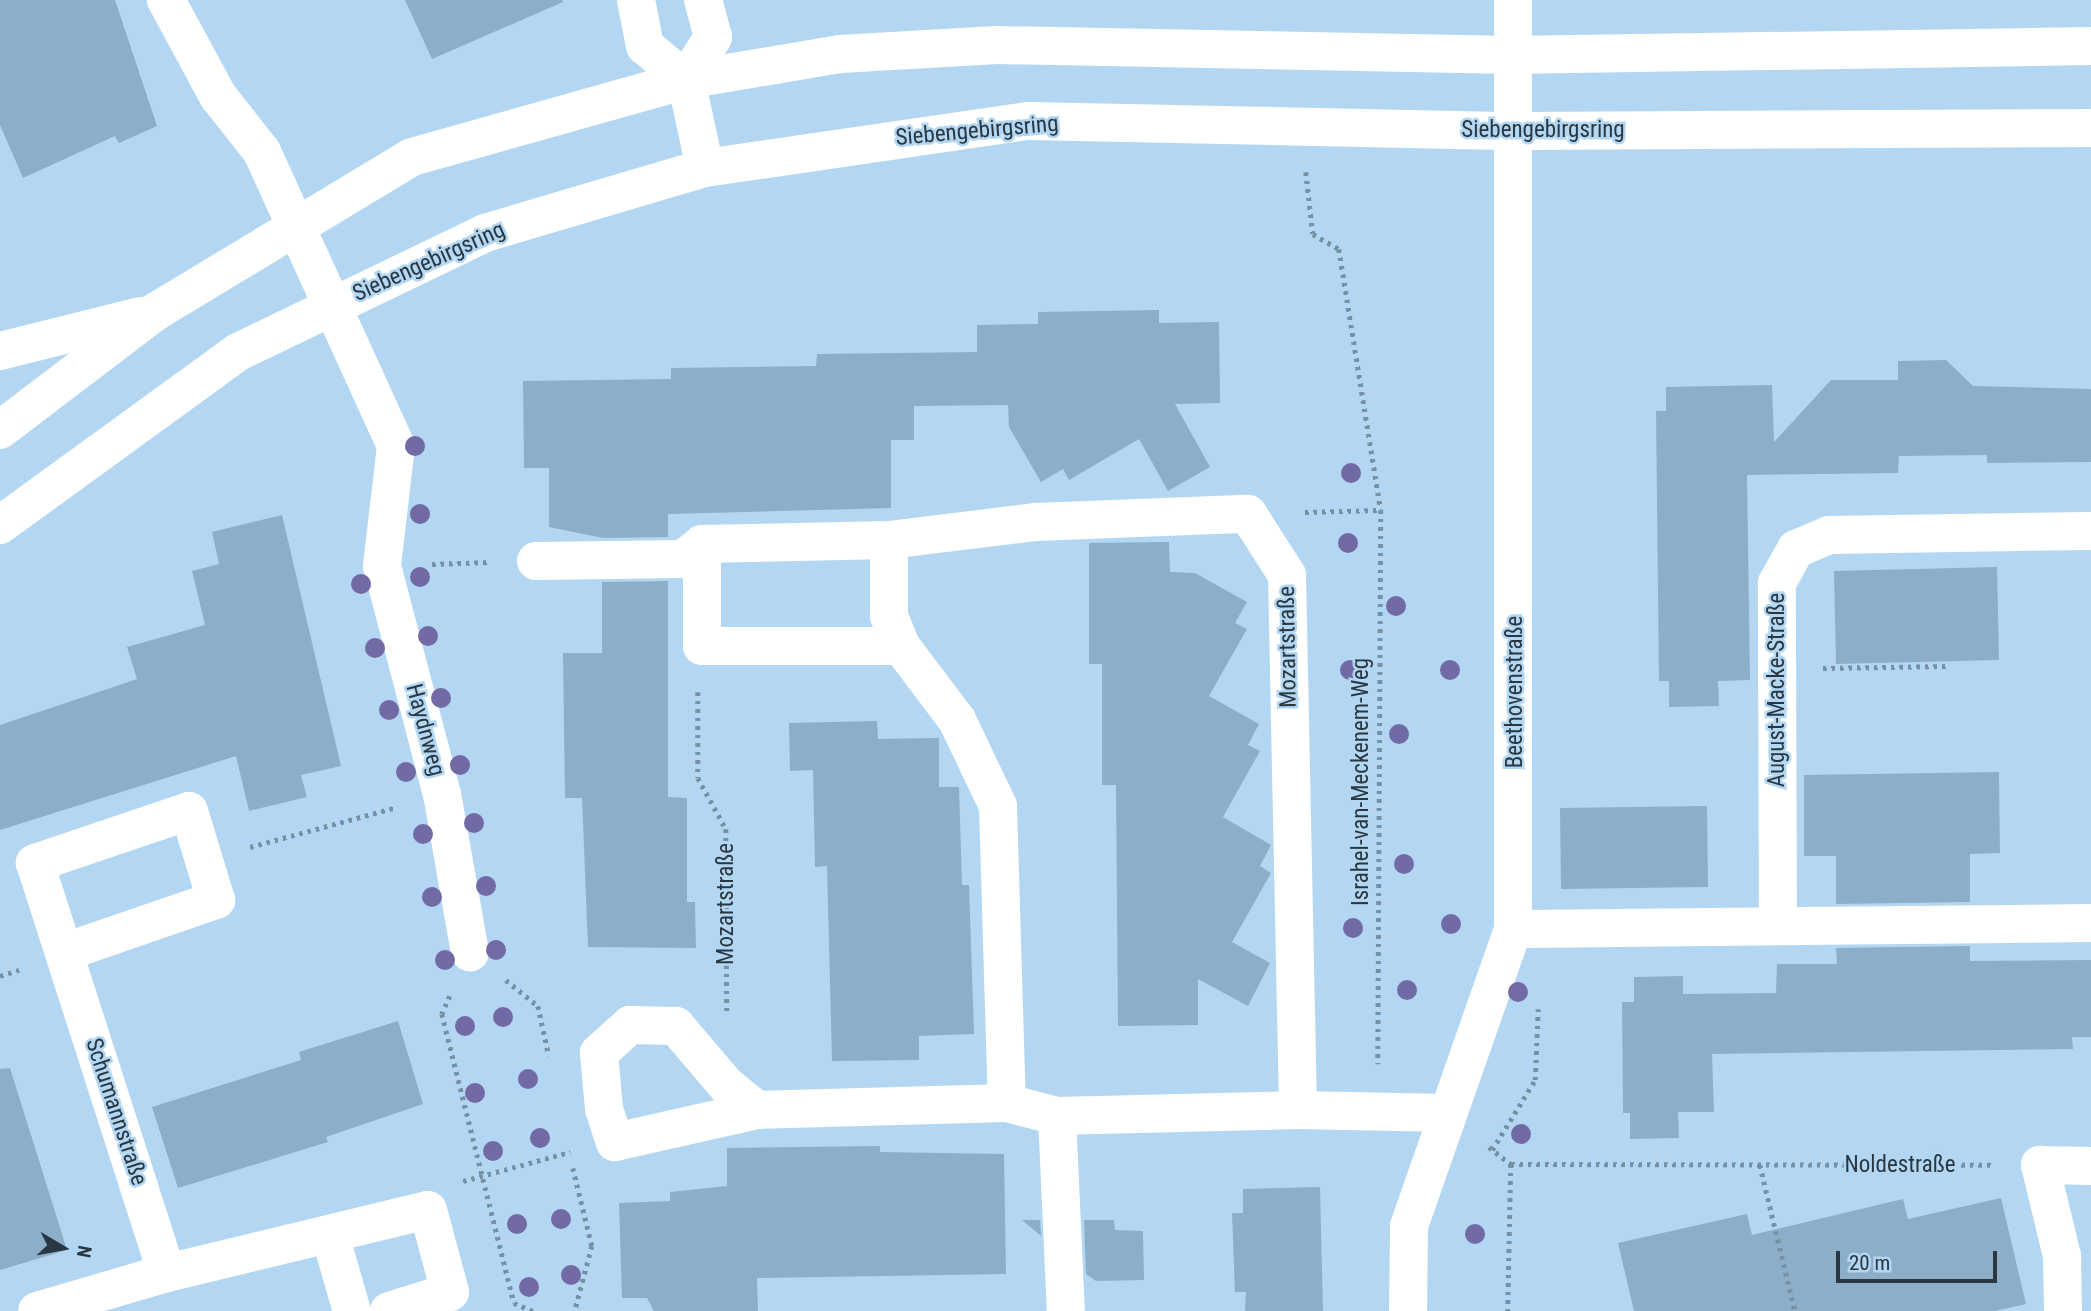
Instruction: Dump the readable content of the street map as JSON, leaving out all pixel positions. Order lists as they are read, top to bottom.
{
  "streets": {
    "street": [
      "Siebengebirgsring",
      "Mozartstraße",
      "August-Macke-Straße",
      "Beethovenstraße",
      "Haydnweg",
      "Schumannstraße"
    ],
    "path": ["Israhel-van-Meckenem-Weg", "Noldestraße"]
  },
  "crossings": [
    ["Siebengebirgsring", "Beethovenstraße"]
  ],
  "scale_bar": "20 m",
  "north": "right"
}
